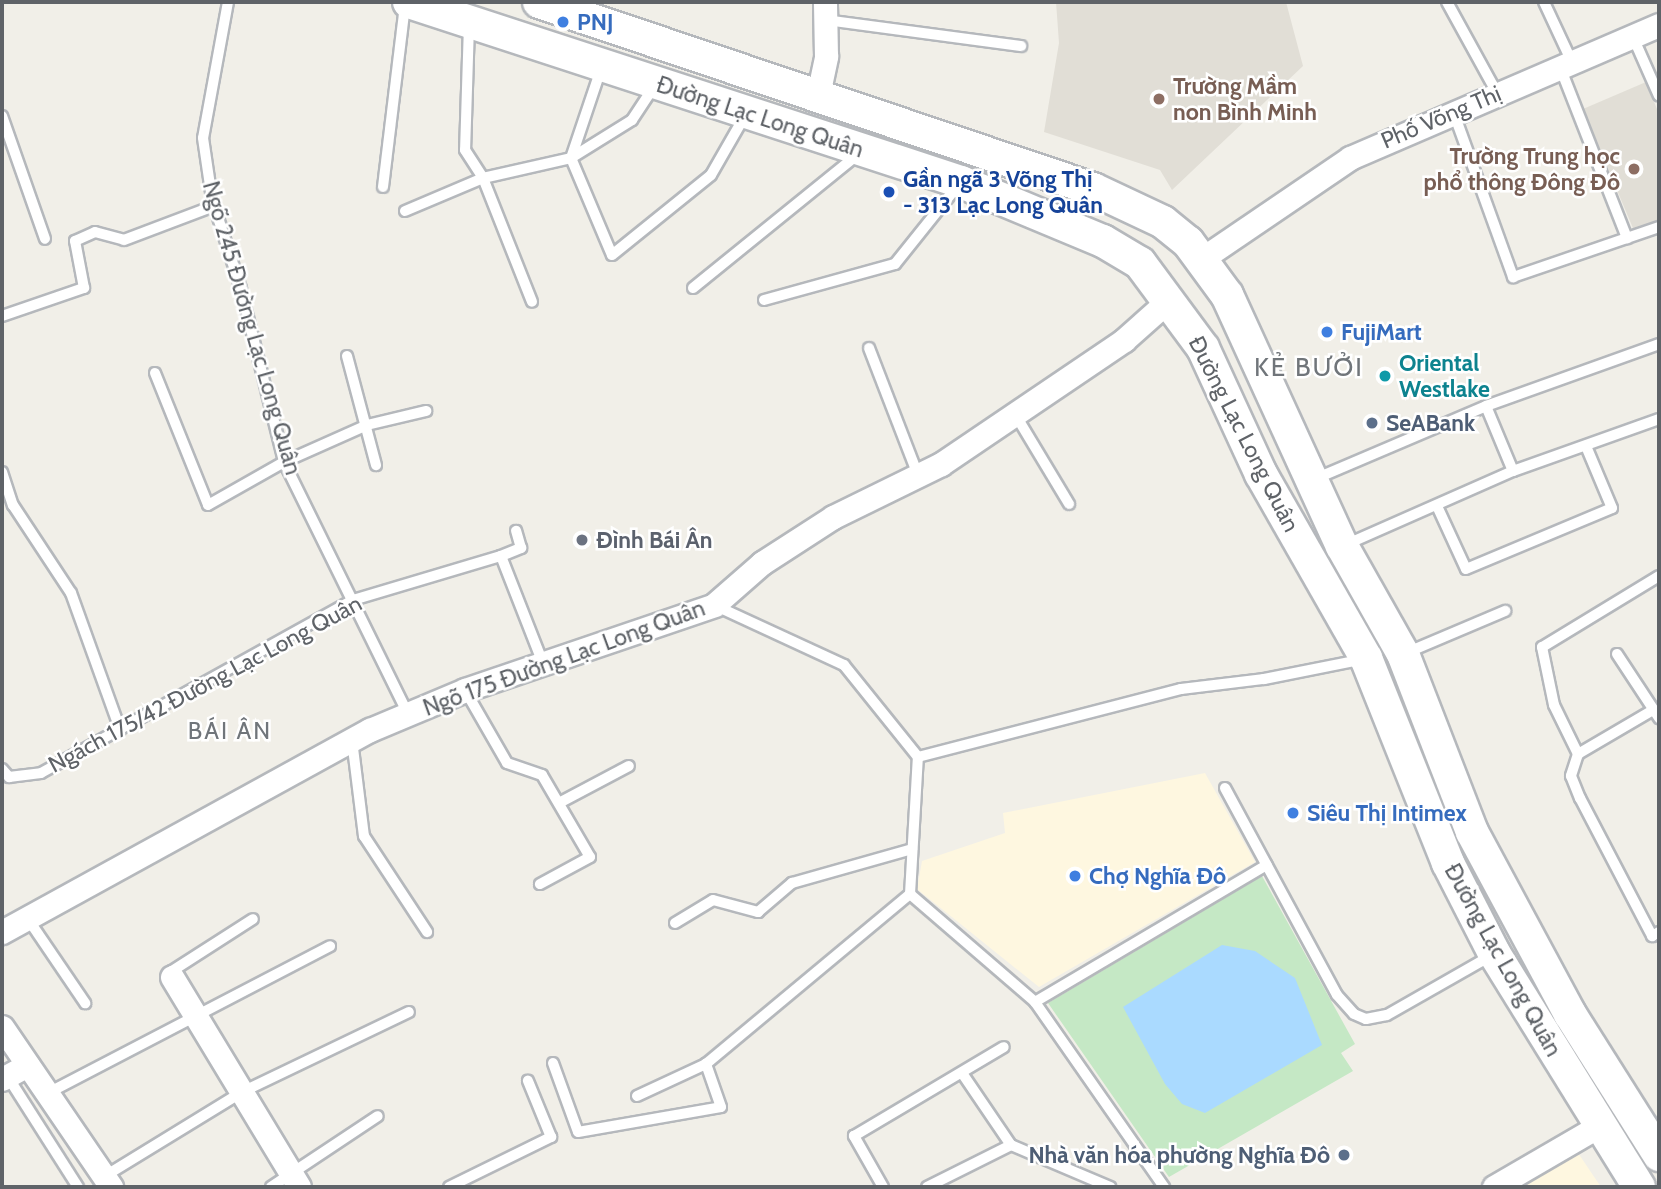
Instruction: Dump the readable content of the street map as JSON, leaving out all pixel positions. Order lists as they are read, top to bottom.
{
  "streets": {
    "main road": ["Đường Lạc Long Quân"],
    "street": ["Phố Võng Thị", "Ngõ 175 Đường Lạc Long Quân"],
    "lane": ["Ngõ 245 Đường Lạc Long Quân", "Ngách 175/42 Đường Lạc Long Quân"]
  },
  "crossings": [
    ["Đường Lạc Long Quân", "Phố Võng Thị"],
    ["Đường Lạc Long Quân", "Ngõ 175 Đường Lạc Long Quân"],
    ["Ngõ 245 Đường Lạc Long Quân", "Ngõ 175 Đường Lạc Long Quân"],
    ["Ngõ 245 Đường Lạc Long Quân", "Ngách 175/42 Đường Lạc Long Quân"]
  ],
  "districts": ["KẺ BƯỞI", "BÁI ÂN"],
  "places": [
    "PNJ",
    "Trường Mầm non Bình Minh",
    "Trường Trung học phổ thông Đông Đô",
    "Gần ngã 3 Võng Thị - 313 Lạc Long Quân",
    "FujiMart",
    "Oriental Westlake",
    "SeABank",
    "Đình Bái Ân",
    "Siêu Thị Intimex",
    "Chợ Nghĩa Đô",
    "Nhà văn hóa phường Nghĩa Đô"
  ]
}
